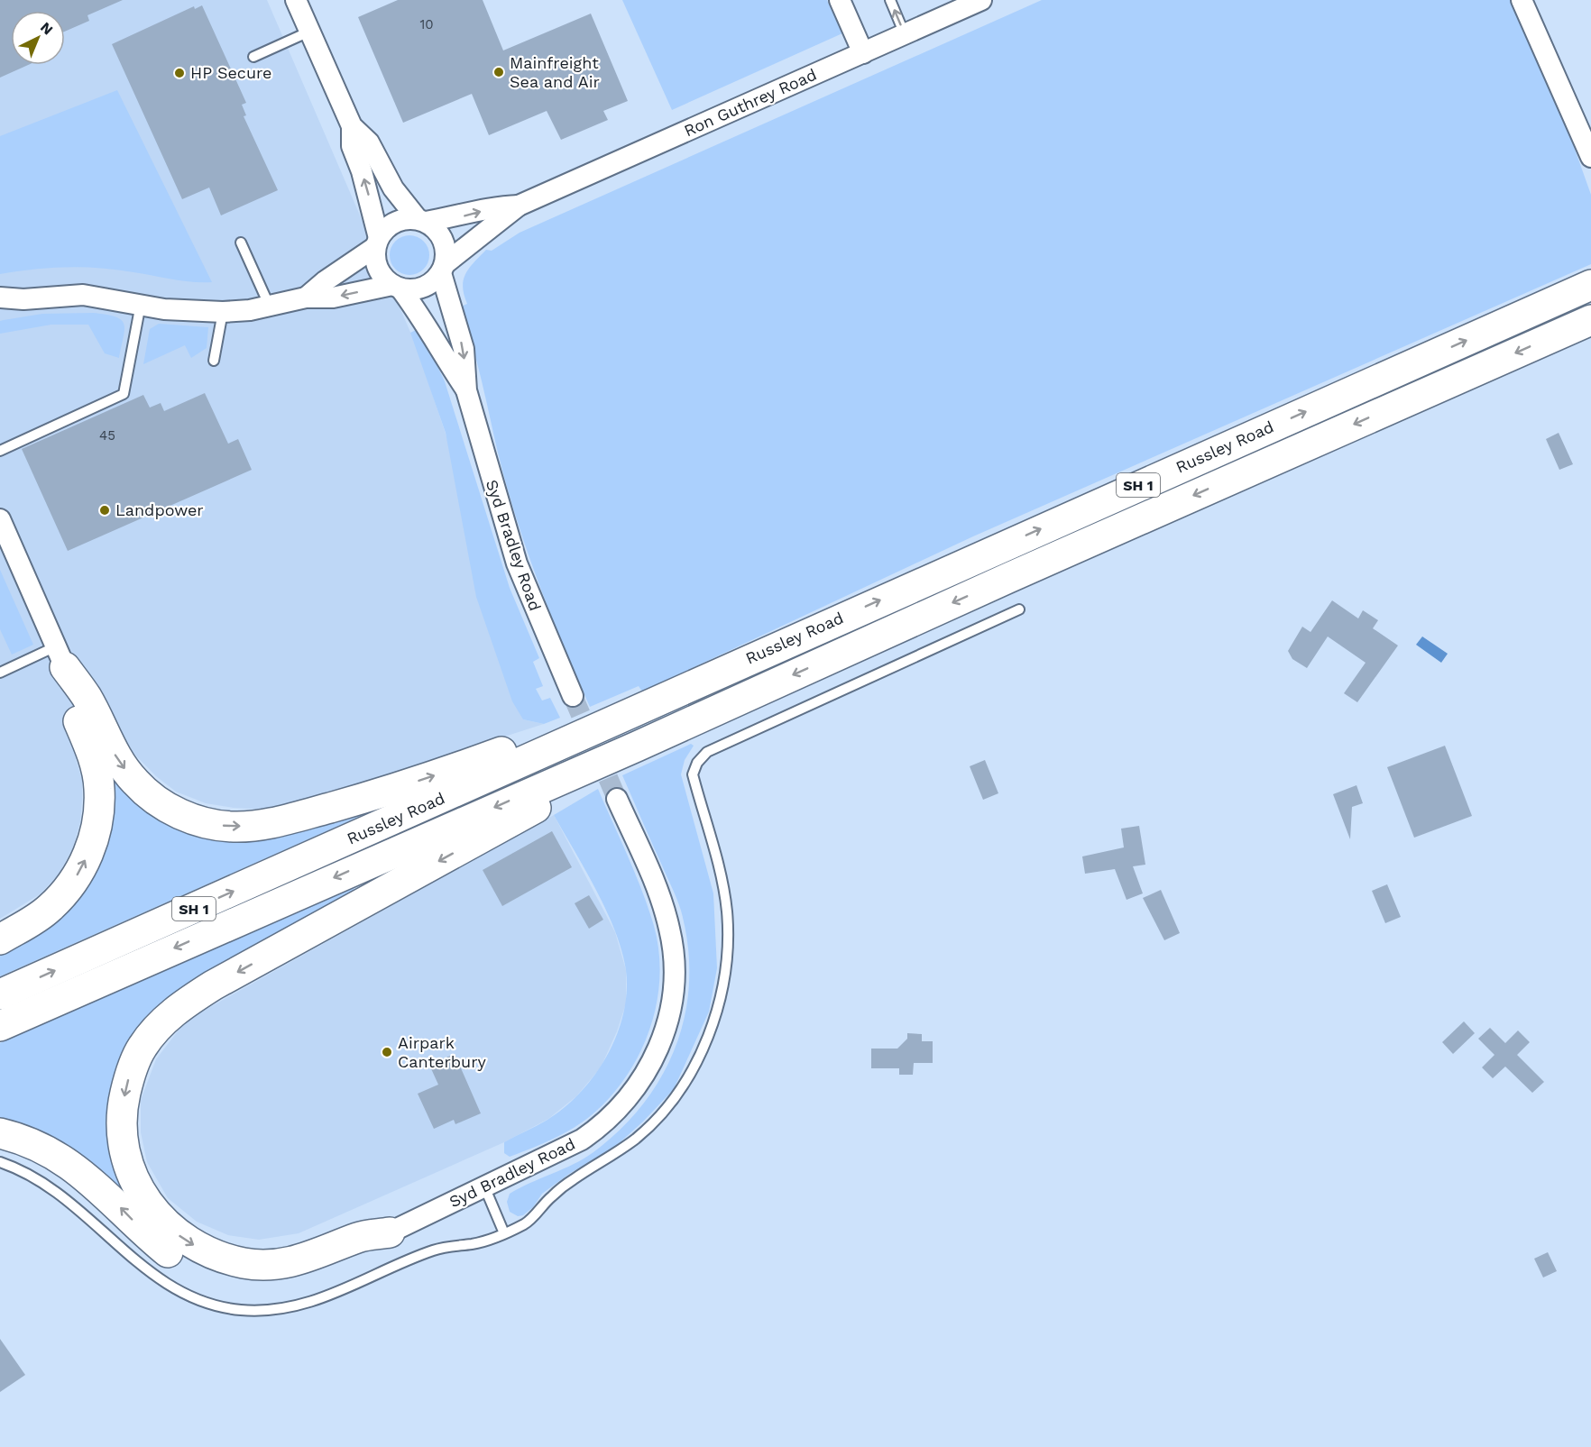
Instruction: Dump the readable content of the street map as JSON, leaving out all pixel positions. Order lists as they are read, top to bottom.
{
  "streets": {
    "highway": ["Russley Road", "SH 1"],
    "street": ["Ron Guthrey Road", "Syd Bradley Road"]
  },
  "crossings": [
    ["Ron Guthrey Road", "Syd Bradley Road"]
  ],
  "places": [
    "Mainfreight Sea and Air",
    "HP Secure",
    "Landpower",
    "Airpark Canterbury"
  ],
  "house_numbers": ["10", "45"],
  "north": "top right"
}
